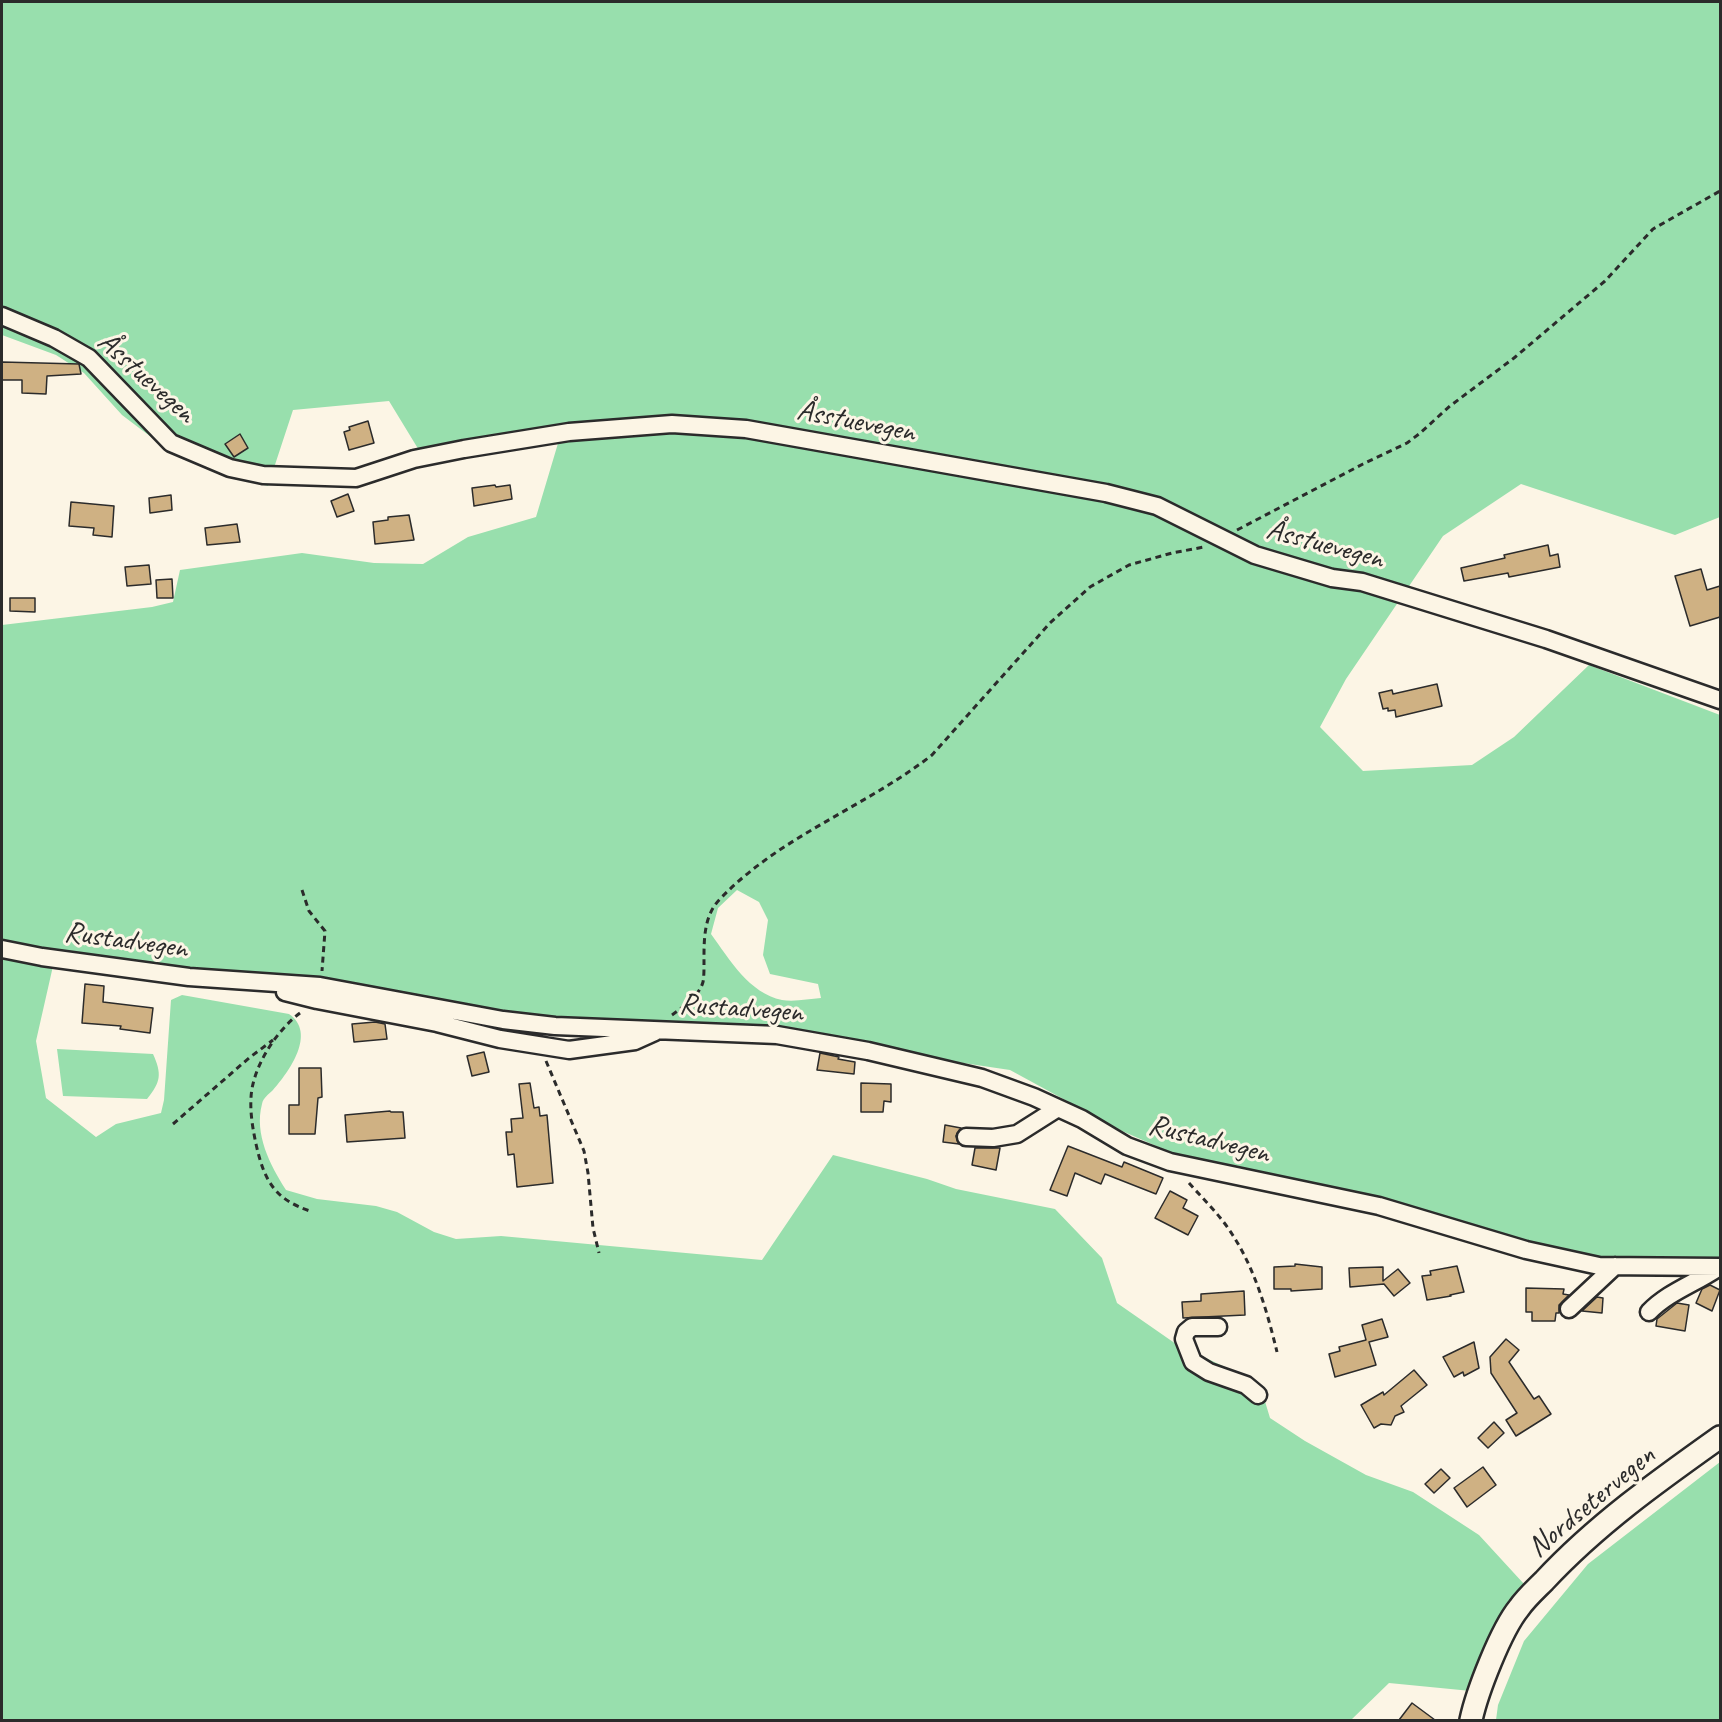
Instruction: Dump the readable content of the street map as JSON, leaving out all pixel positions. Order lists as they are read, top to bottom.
{
  "streets": {
    "main road": ["Nordsetervegen"],
    "street": ["Åsstuevegen", "Rustadvegen"]
  }
}
